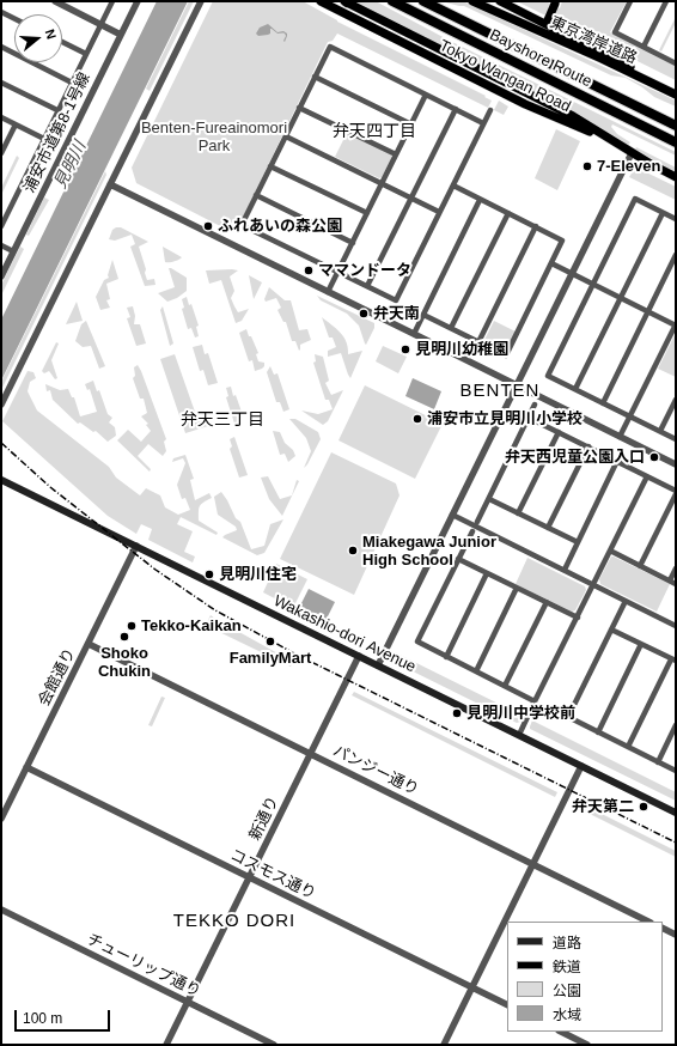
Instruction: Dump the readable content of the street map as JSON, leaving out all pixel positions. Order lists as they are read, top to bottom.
{
  "streets": {
    "highway": ["東京湾岸道路", "Bayshore Route", "Tokyo Wangan Road"],
    "main road": ["Wakashio-dori Avenue"],
    "street": [
      "浦安市道第8-1号線",
      "会館通り",
      "パンジー通り",
      "新通り",
      "コスモス通り",
      "チューリップ通り"
    ]
  },
  "crossings": [
    ["Wakashio-dori Avenue", "会館通り"],
    ["Wakashio-dori Avenue", "新通り"],
    ["会館通り", "パンジー通り"],
    ["会館通り", "コスモス通り"],
    ["パンジー通り", "新通り"],
    ["新通り", "コスモス通り"],
    ["新通り", "チューリップ通り"]
  ],
  "districts": [
    "弁天四丁目",
    "BENTEN",
    "弁天三丁目",
    "TEKKO DORI"
  ],
  "water": ["見明川"],
  "parks": ["Benten-Fureainomori Park"],
  "places": [
    "7-Eleven",
    "ふれあいの森公園",
    "ママンドータ",
    "弁天南",
    "見明川幼稚園",
    "浦安市立見明川小学校",
    "弁天西児童公園入口",
    "Miakegawa Junior High School",
    "見明川住宅",
    "Tekko-Kaikan",
    "Shoko Chukin",
    "FamilyMart",
    "見明川中学校前",
    "弁天第二"
  ],
  "legend": [
    "道路",
    "鉄道",
    "公園",
    "水域"
  ],
  "scale_bar": "100 m",
  "north": "right"
}
